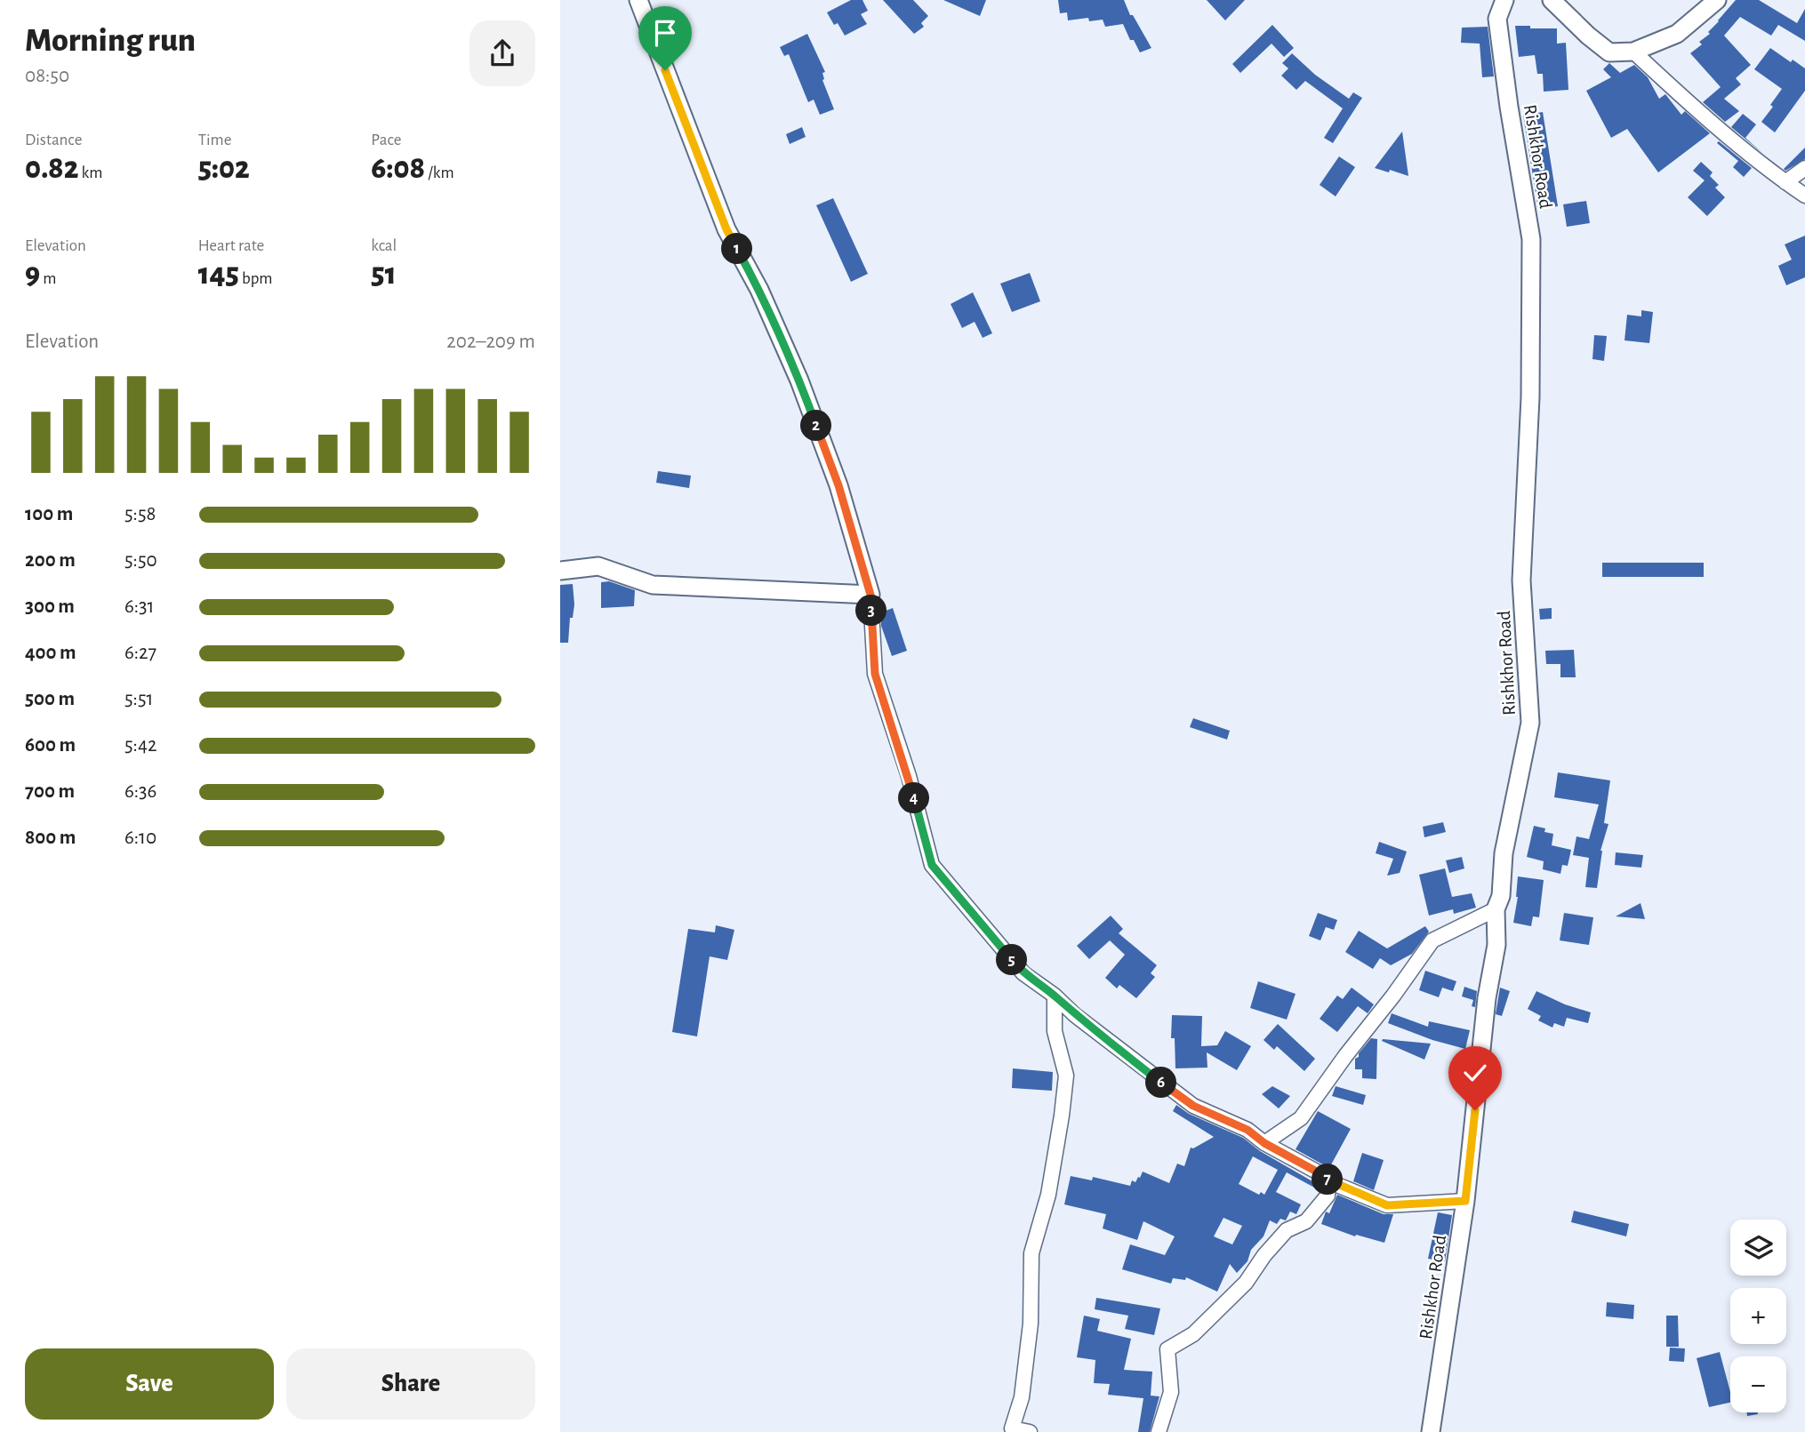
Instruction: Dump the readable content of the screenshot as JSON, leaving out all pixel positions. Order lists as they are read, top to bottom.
{
  "streets": {
    "street": ["Rishkhor Road"]
  },
  "page": {
    "heading": ["Morning run", "08:50"],
    "stats": [
      ["Distance", "0.82 km"],
      ["Time", "5:02"],
      ["Pace", "6:08 /km"],
      ["Elevation", "9 m"],
      ["Heart rate", "145 bpm"],
      ["kcal", "51"]
    ],
    "pins": [
      "1",
      "2",
      "3",
      "4",
      "5",
      "6",
      "7"
    ],
    "chart": ["Elevation", "202–209 m"],
    "list": [
      {
        "name": "100 m",
        "note": "5:58"
      },
      {
        "name": "200 m",
        "note": "5:50"
      },
      {
        "name": "300 m",
        "note": "6:31"
      },
      {
        "name": "400 m",
        "note": "6:27"
      },
      {
        "name": "500 m",
        "note": "5:51"
      },
      {
        "name": "600 m",
        "note": "5:42"
      },
      {
        "name": "700 m",
        "note": "6:36"
      },
      {
        "name": "800 m",
        "note": "6:10"
      }
    ],
    "map_buttons": ["+", "−"],
    "buttons": ["Save", "Share"]
  }
}
